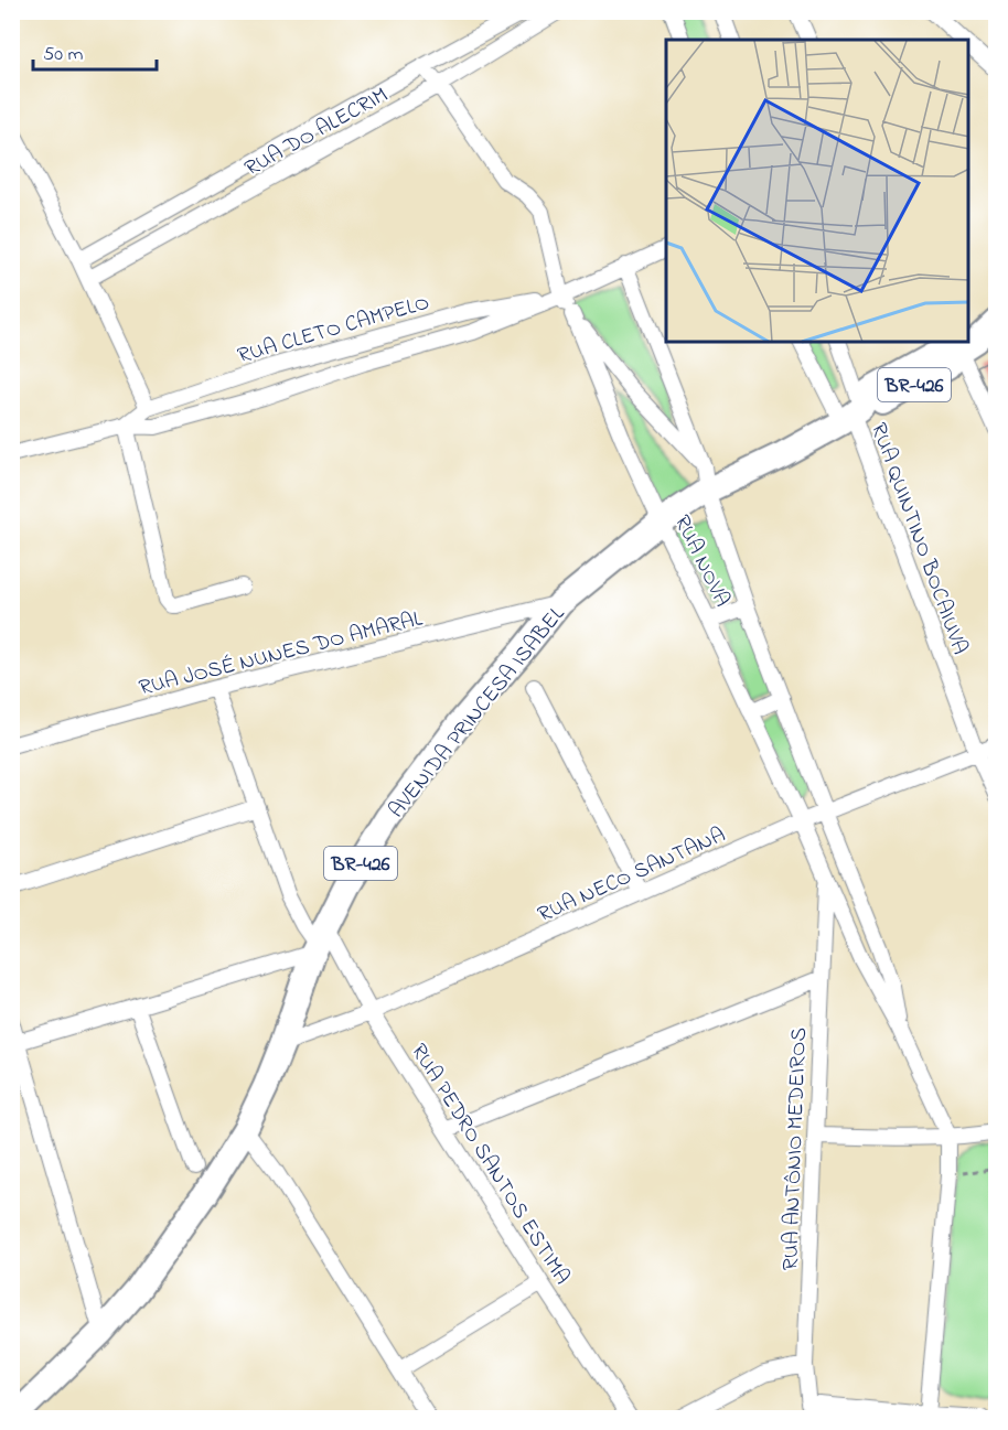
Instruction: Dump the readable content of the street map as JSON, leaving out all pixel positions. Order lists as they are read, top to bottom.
{
  "streets": {
    "main road": ["BR-426", "AVENIDA PRINCESA ISABEL"],
    "street": [
      "RUA DO ALECRIM",
      "RUA CLETO CAMPELO",
      "RUA QUINTINO BOCAIUVA",
      "RUA NOVA",
      "RUA JOSÉ NUNES DO AMARAL",
      "RUA NECO SANTANA",
      "RUA ANTÔNIO MEDEIROS",
      "RUA PEDRO SANTOS ESTIMA"
    ]
  },
  "crossings": [
    ["RUA DO ALECRIM", "RUA NOVA"],
    ["RUA CLETO CAMPELO", "RUA NOVA"],
    ["RUA QUINTINO BOCAIUVA", "AVENIDA PRINCESA ISABEL"],
    ["RUA QUINTINO BOCAIUVA", "RUA NECO SANTANA"],
    ["RUA NOVA", "AVENIDA PRINCESA ISABEL"],
    ["RUA NOVA", "RUA NECO SANTANA"],
    ["RUA NOVA", "RUA ANTÔNIO MEDEIROS"],
    ["RUA JOSÉ NUNES DO AMARAL", "AVENIDA PRINCESA ISABEL"],
    ["RUA JOSÉ NUNES DO AMARAL", "RUA PEDRO SANTOS ESTIMA"],
    ["AVENIDA PRINCESA ISABEL", "RUA NECO SANTANA"],
    ["AVENIDA PRINCESA ISABEL", "RUA PEDRO SANTOS ESTIMA"],
    ["RUA NECO SANTANA", "RUA PEDRO SANTOS ESTIMA"]
  ],
  "scale_bar": "50 m"
}
